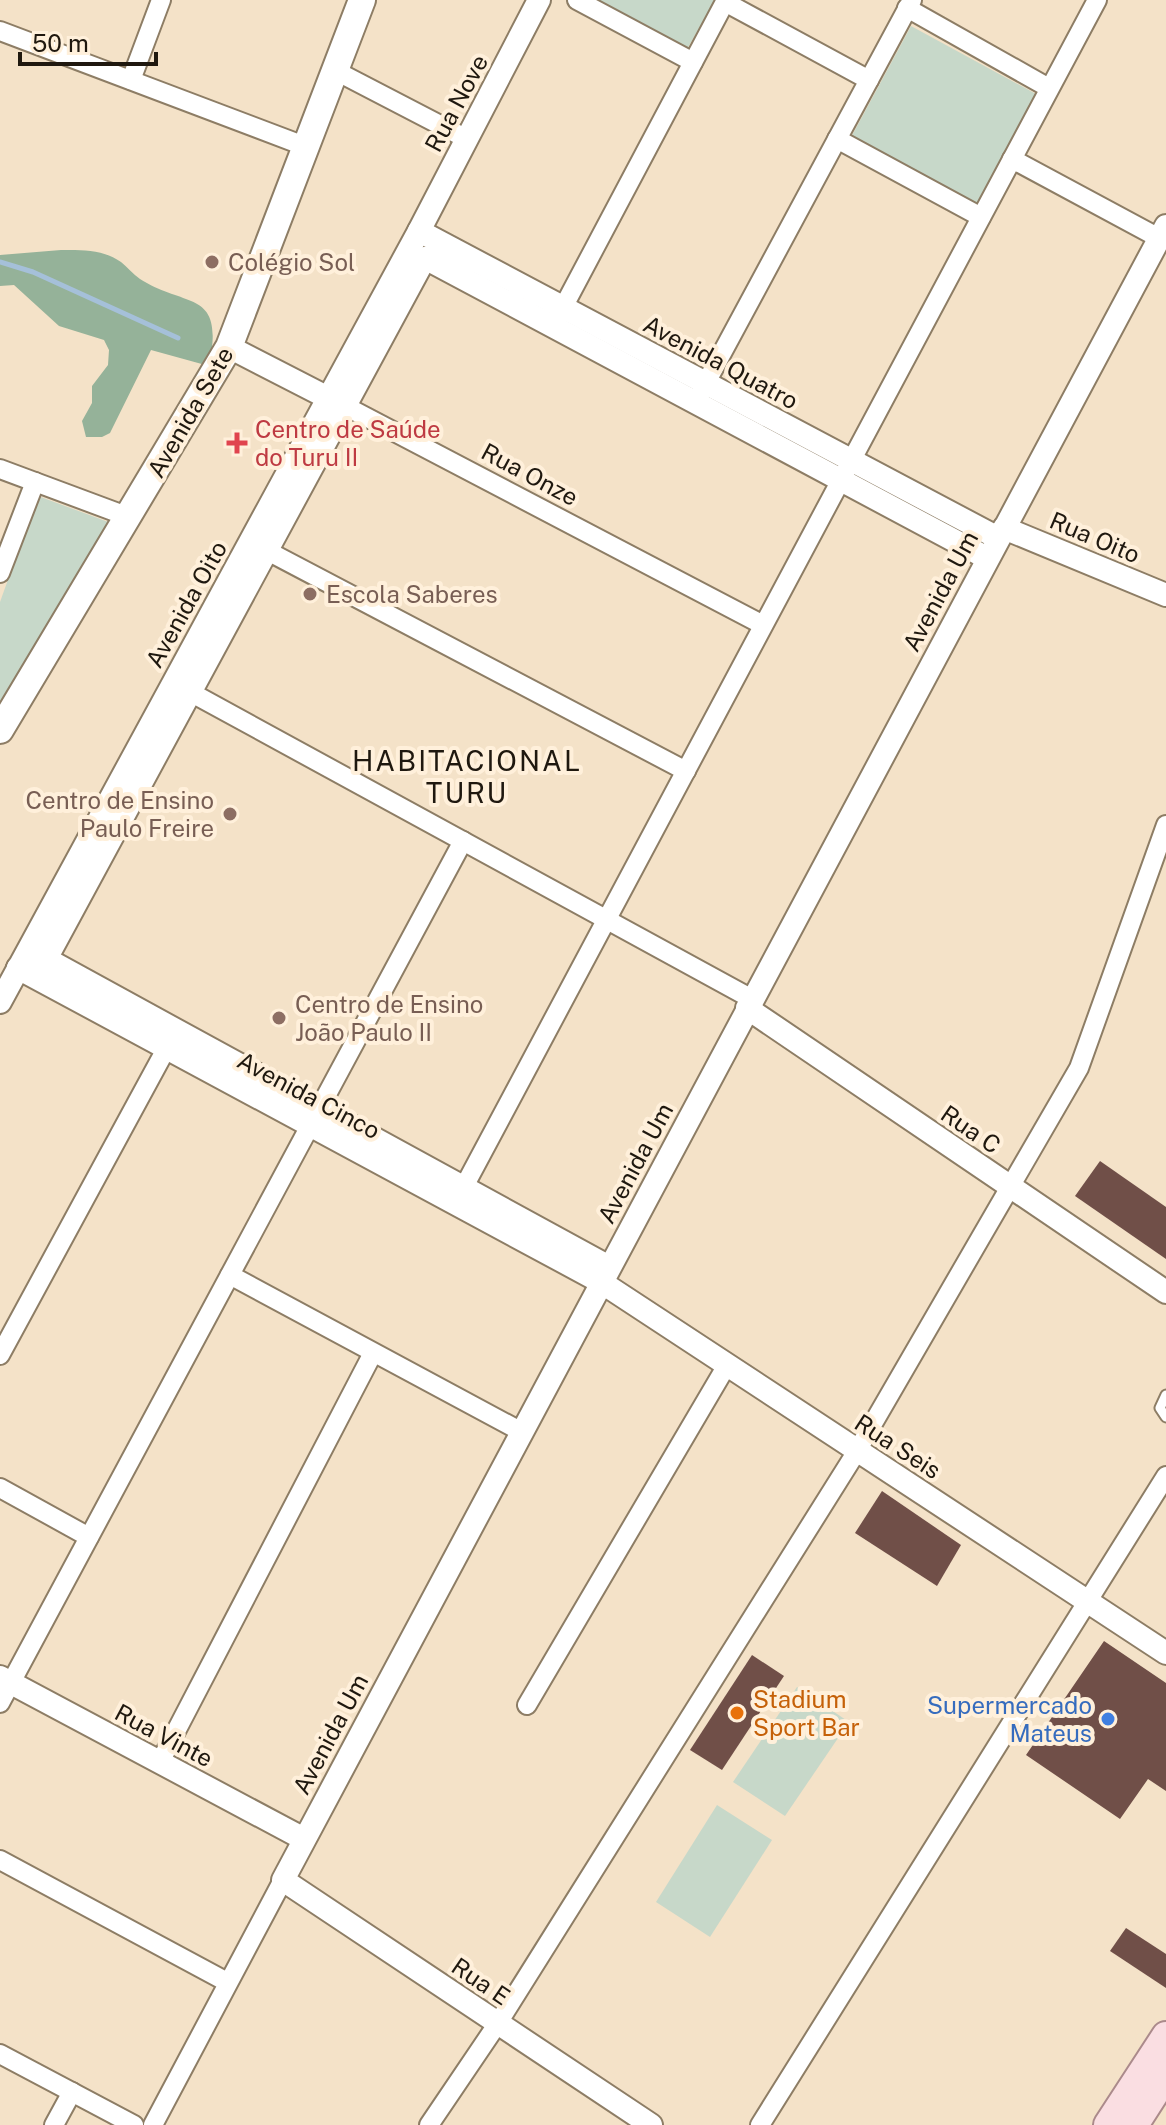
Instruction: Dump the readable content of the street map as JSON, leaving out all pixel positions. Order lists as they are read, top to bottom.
{
  "streets": {
    "main road": ["Avenida Sete"],
    "street": [
      "Rua Nove",
      "Avenida Quatro",
      "Rua Onze",
      "Rua Oito",
      "Avenida Um",
      "Avenida Oito",
      "Avenida Cinco",
      "Rua C",
      "Rua Seis",
      "Rua Vinte",
      "Rua E"
    ]
  },
  "crossings": [
    ["Rua Nove", "Avenida Quatro"],
    ["Rua Nove", "Avenida Oito"],
    ["Avenida Quatro", "Rua Oito"],
    ["Avenida Quatro", "Avenida Um"],
    ["Avenida Quatro", "Avenida Oito"],
    ["Avenida Sete", "Rua Onze"],
    ["Rua Onze", "Avenida Oito"],
    ["Rua Oito", "Avenida Um"],
    ["Avenida Um", "Avenida Cinco"],
    ["Avenida Um", "Rua C"],
    ["Avenida Um", "Rua Seis"],
    ["Avenida Um", "Rua Vinte"],
    ["Avenida Um", "Rua E"],
    ["Avenida Oito", "Avenida Cinco"],
    ["Avenida Cinco", "Rua Seis"]
  ],
  "districts": ["HABITACIONAL TURU"],
  "places": {
    "other": [
      "Colégio Sol",
      "Escola Saberes",
      "Centro de Ensino Paulo Freire",
      "Centro de Ensino João Paulo II",
      "Stadium Sport Bar",
      "Supermercado Mateus"
    ],
    "health": ["Centro de Saúde do Turu II"]
  },
  "scale_bar": "50 m"
}
